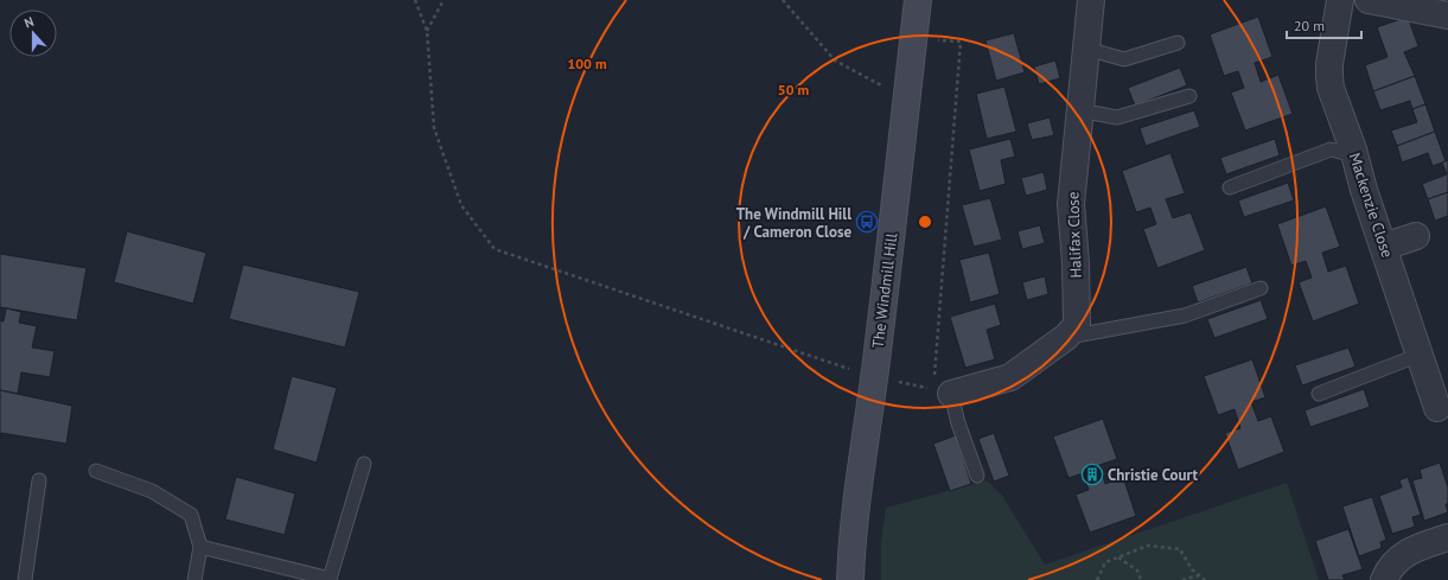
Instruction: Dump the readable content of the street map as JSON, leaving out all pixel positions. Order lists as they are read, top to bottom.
{
  "streets": {
    "street": ["Mackenzie Close", "Halifax Close", "The Windmill Hill"]
  },
  "places": {
    "bus stop": ["The Windmill Hill / Cameron Close"],
    "building": ["Christie Court"]
  },
  "scale_bar": "20 m",
  "north": "top",
  "rings": ["100 m", "50 m"]
}
